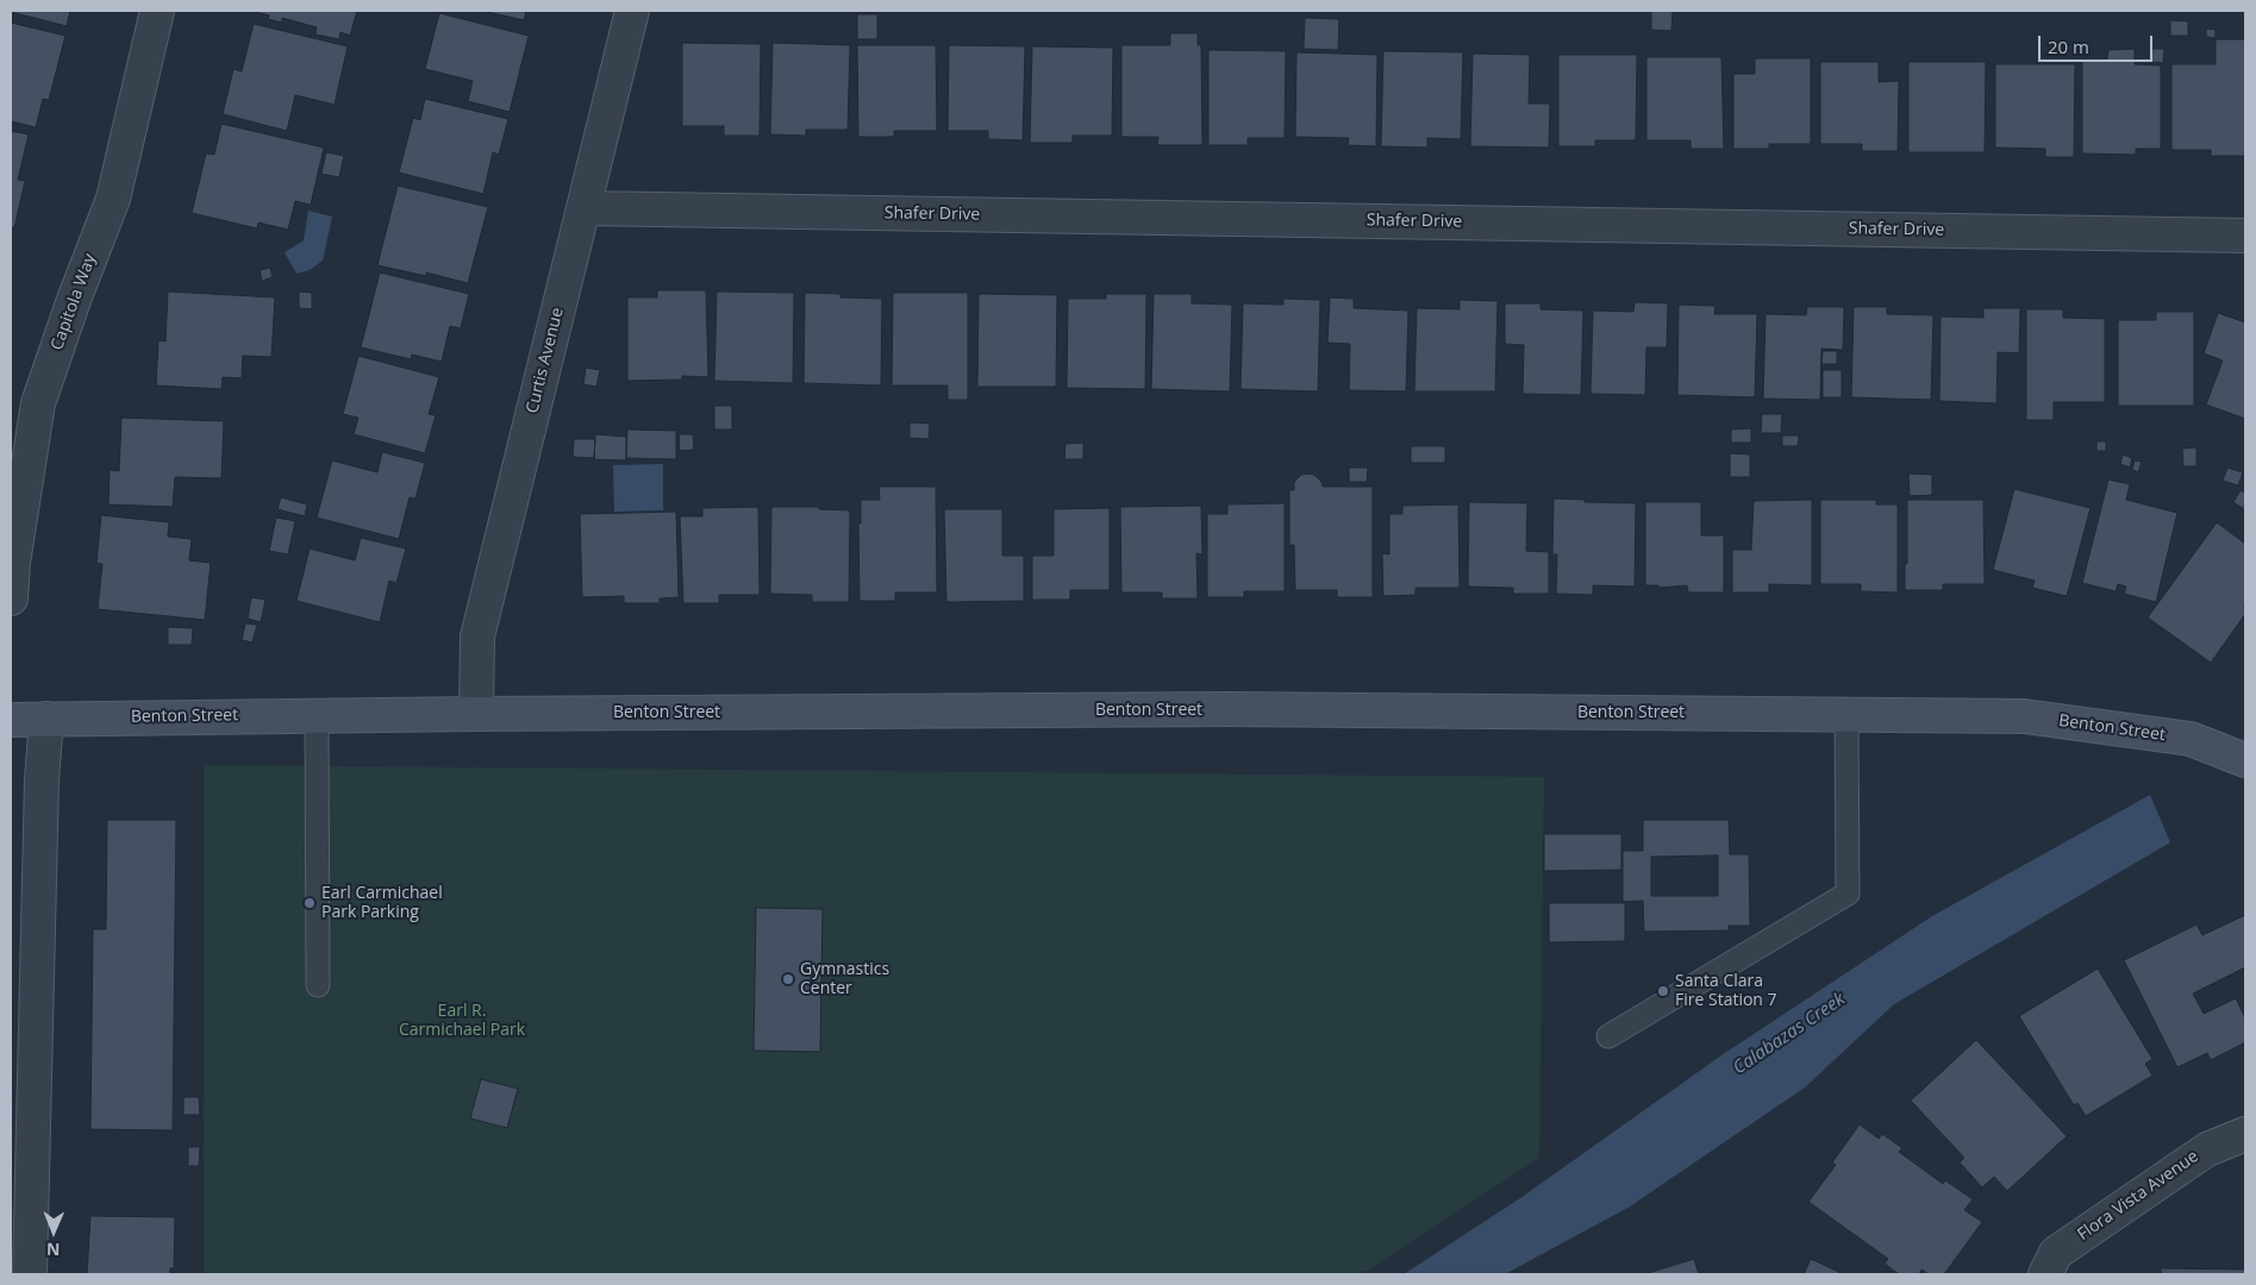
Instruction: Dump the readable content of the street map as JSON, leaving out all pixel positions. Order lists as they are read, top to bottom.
{
  "streets": {
    "main road": ["Benton Street"],
    "street": [
      "Shafer Drive",
      "Capitola Way",
      "Curtis Avenue",
      "Flora Vista Avenue"
    ]
  },
  "crossings": [
    ["Shafer Drive", "Curtis Avenue"],
    ["Curtis Avenue", "Benton Street"]
  ],
  "water": ["Calabazas Creek"],
  "parks": ["Earl R. Carmichael Park"],
  "places": ["Earl Carmichael Park Parking", "Gymnastics Center", "Santa Clara Fire Station 7"],
  "scale_bar": "20 m",
  "north": "bottom"
}
